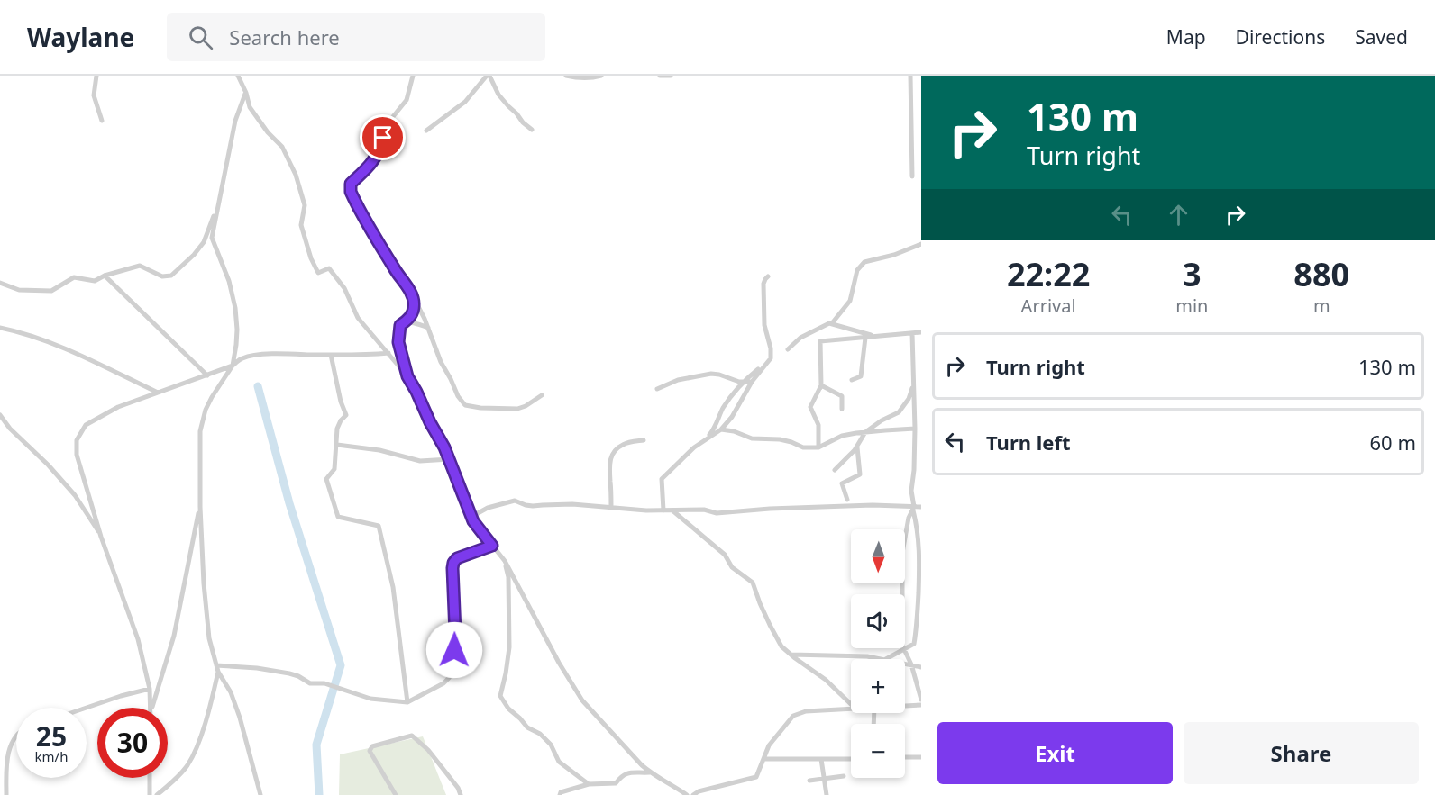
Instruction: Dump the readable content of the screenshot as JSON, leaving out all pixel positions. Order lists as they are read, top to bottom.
{
  "north": "bottom",
  "page": {
    "header": "Waylane",
    "search": "Search here",
    "nav": ["Map", "Directions", "Saved"],
    "turn": ["130 m", "Turn right"],
    "eta": [
      "22:22",
      "Arrival",
      "3",
      "min",
      "880",
      "m"
    ],
    "list": [
      {
        "name": "Turn right",
        "value": "130 m"
      },
      {
        "name": "Turn left",
        "value": "60 m"
      }
    ],
    "map_buttons": ["+", "−"],
    "speed": "25 km/h",
    "limit": "30",
    "buttons": ["Exit", "Share"]
  }
}
